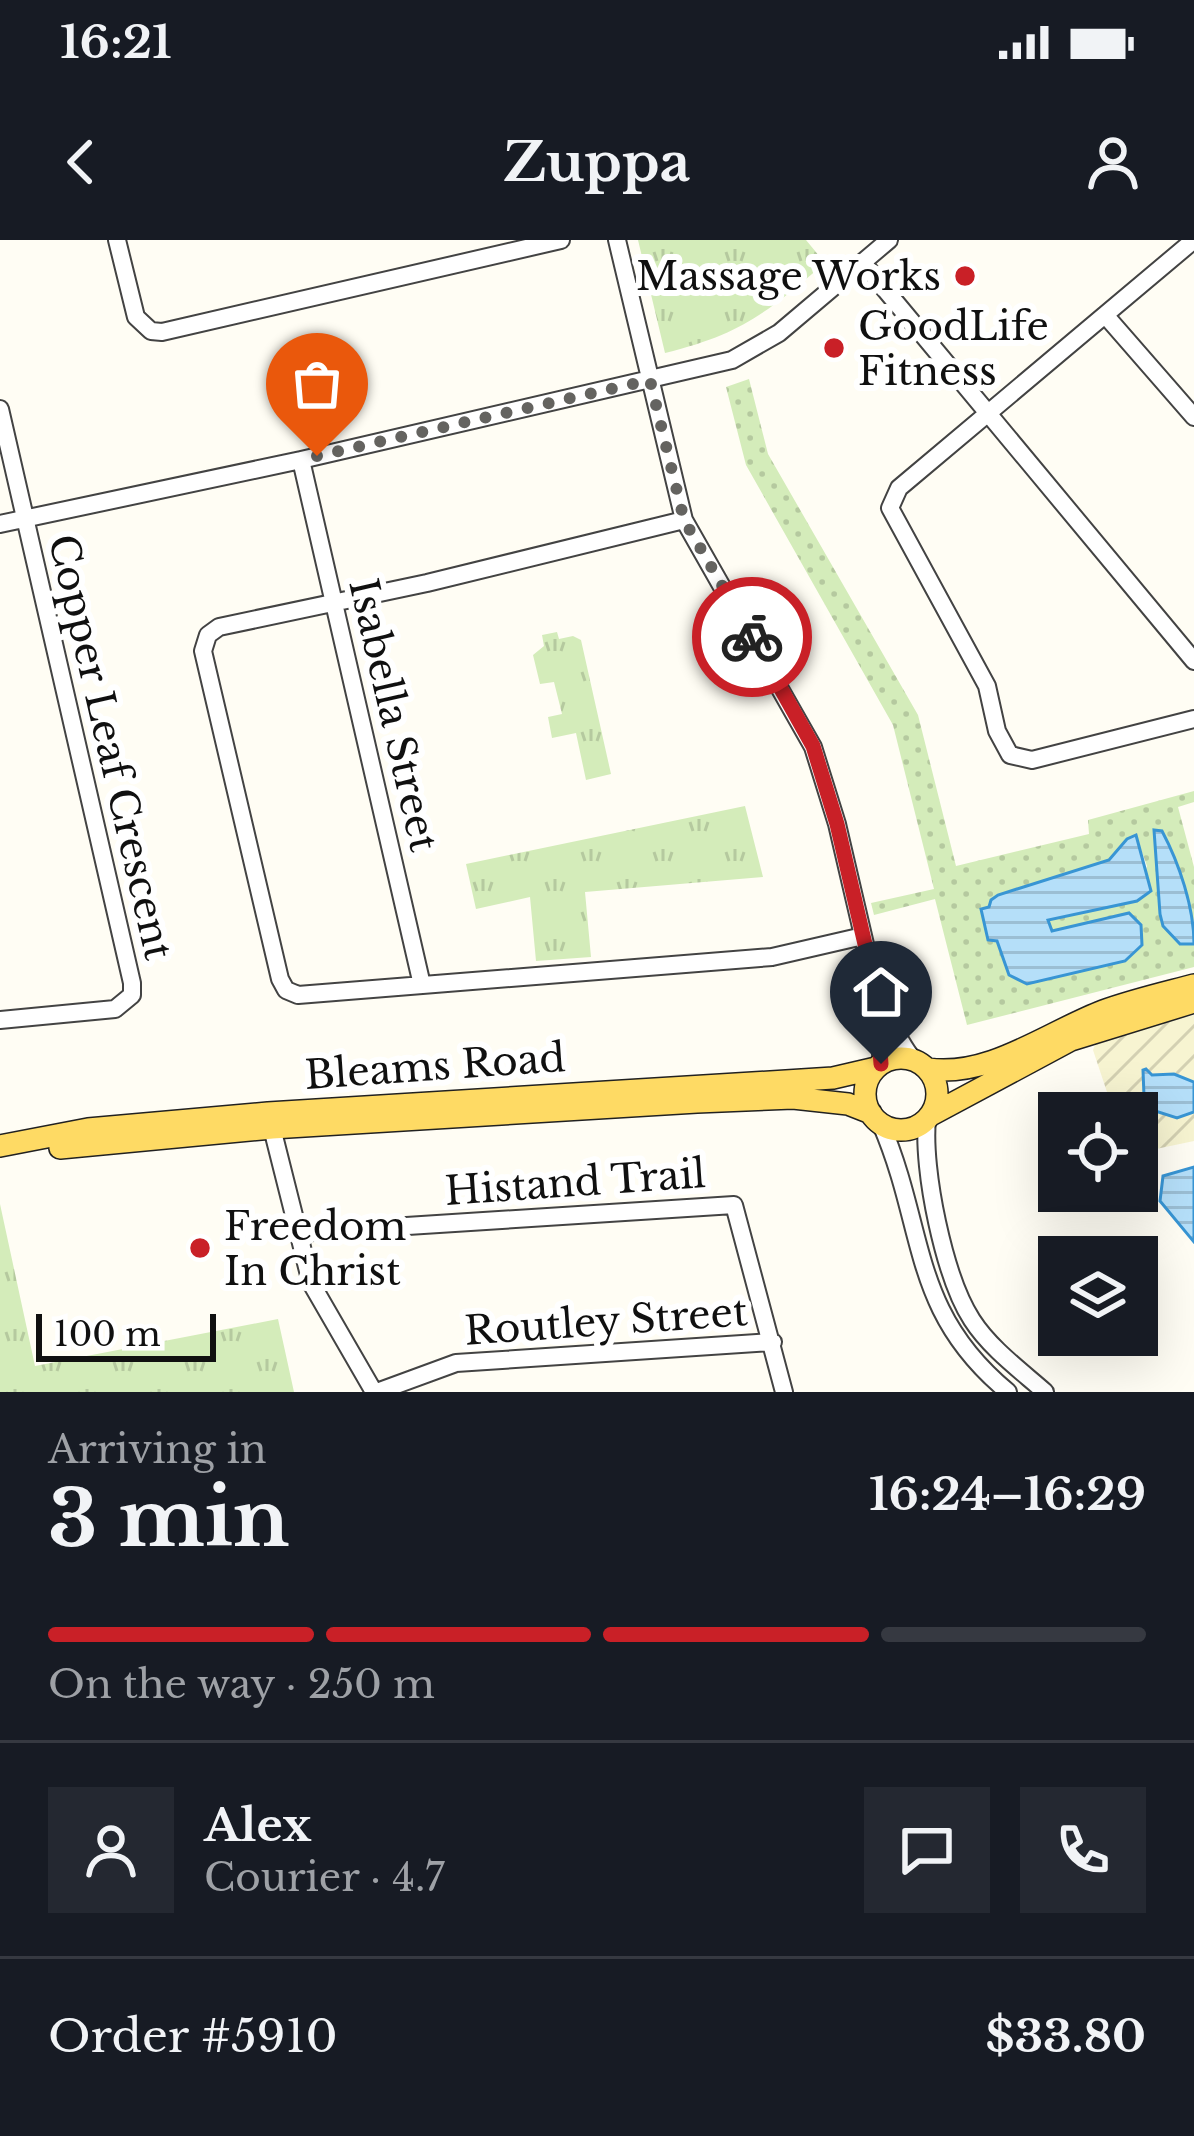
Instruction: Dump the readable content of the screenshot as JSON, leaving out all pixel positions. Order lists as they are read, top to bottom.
{
  "streets": {
    "main road": ["Bleams Road"],
    "street": [
      "Isabella Street",
      "Copper Leaf Crescent",
      "Histand Trail",
      "Routley Street"
    ]
  },
  "crossings": [
    ["Histand Trail", "Routley Street"]
  ],
  "places": ["Massage Works", "GoodLife Fitness", "Freedom In Christ"],
  "scale_bar": "100 m",
  "page": {
    "status": "16:21",
    "header": "Zuppa",
    "scale": "100 m",
    "heading": ["3 min", "Arriving in", "16:24–16:29"],
    "panel": [
      "Alex",
      "Courier · 4.7",
      "Order #5910",
      "$33.80"
    ],
    "bar": "On the way · 250 m"
  }
}
